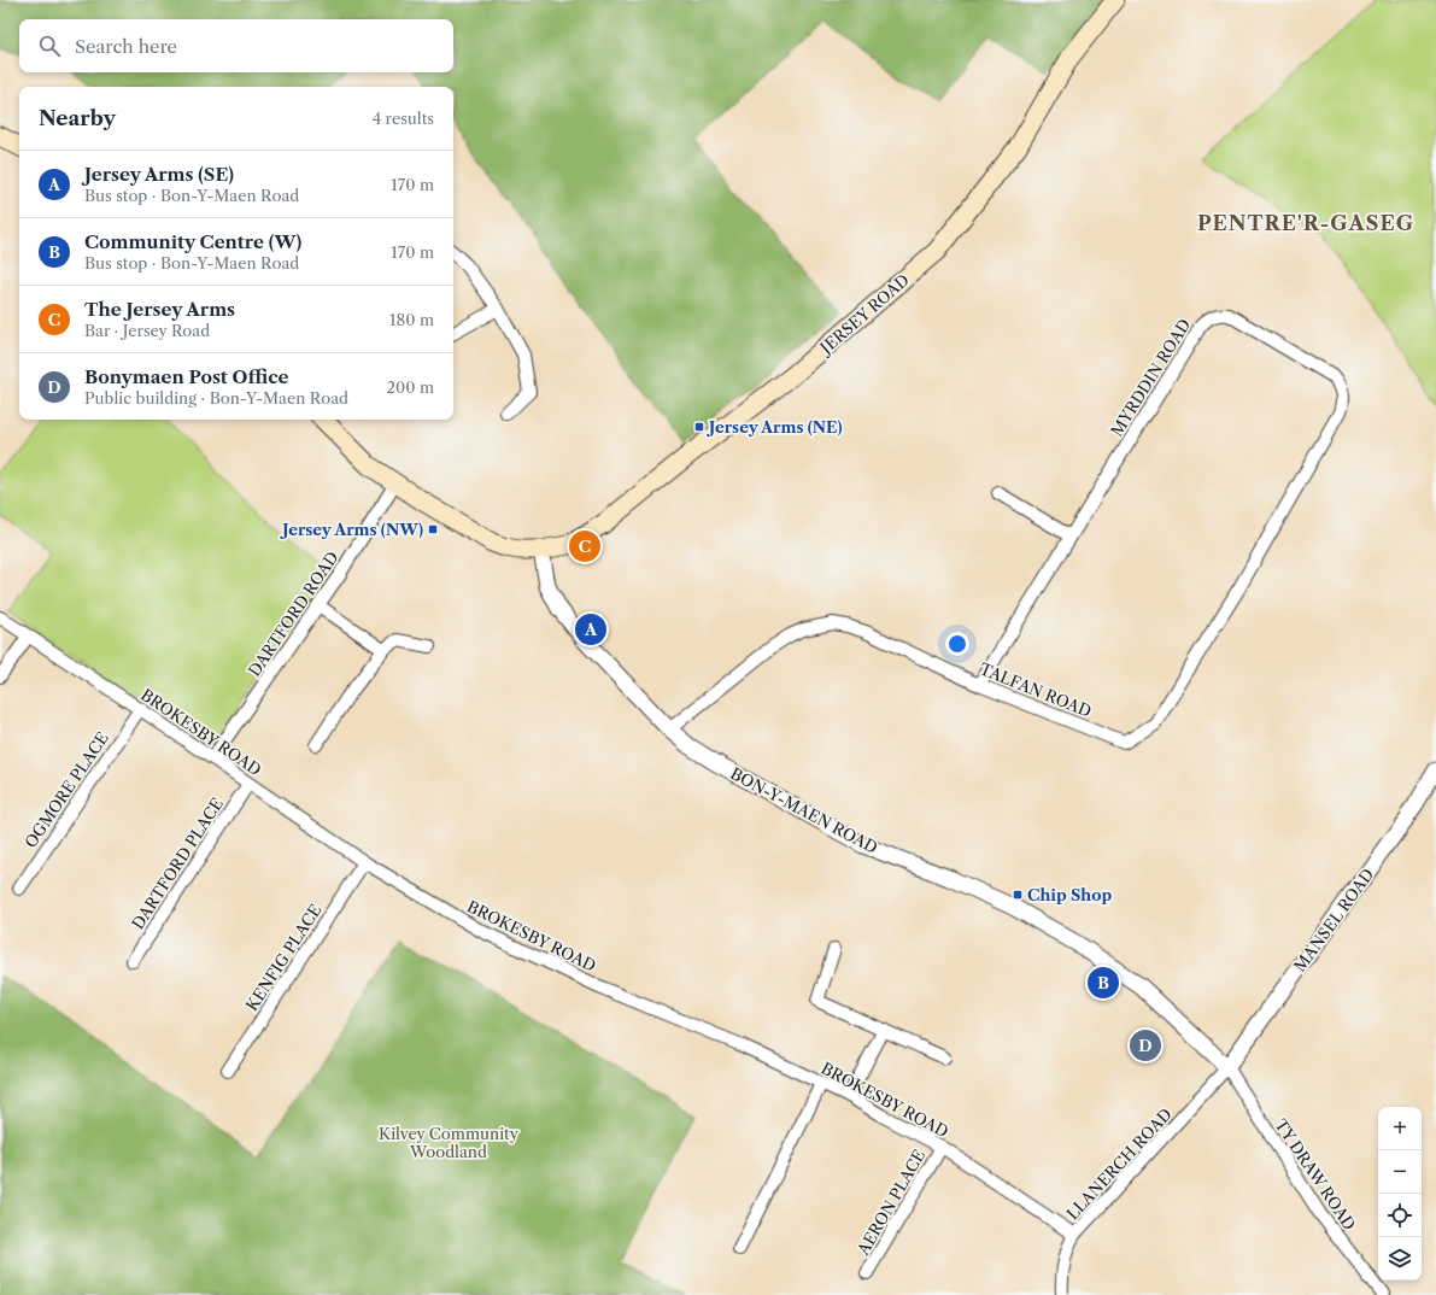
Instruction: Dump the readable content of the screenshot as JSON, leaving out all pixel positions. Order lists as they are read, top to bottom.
{
  "streets": {
    "main road": ["JERSEY ROAD"],
    "street": [
      "MYRDDIN ROAD",
      "DARTFORD ROAD",
      "TALFAN ROAD",
      "BROKESBY ROAD",
      "OGMORE PLACE",
      "BON-Y-MAEN ROAD",
      "DARTFORD PLACE",
      "MANSEL ROAD",
      "KENFIG PLACE",
      "LLANERCH ROAD",
      "TY DRAW ROAD",
      "AERON PLACE"
    ]
  },
  "crossings": [
    ["JERSEY ROAD", "DARTFORD ROAD"],
    ["JERSEY ROAD", "BON-Y-MAEN ROAD"],
    ["MYRDDIN ROAD", "TALFAN ROAD"],
    ["DARTFORD ROAD", "BROKESBY ROAD"],
    ["TALFAN ROAD", "BON-Y-MAEN ROAD"],
    ["BROKESBY ROAD", "OGMORE PLACE"],
    ["BROKESBY ROAD", "DARTFORD PLACE"],
    ["BROKESBY ROAD", "KENFIG PLACE"],
    ["BROKESBY ROAD", "LLANERCH ROAD"],
    ["BROKESBY ROAD", "AERON PLACE"],
    ["BON-Y-MAEN ROAD", "MANSEL ROAD"],
    ["BON-Y-MAEN ROAD", "LLANERCH ROAD"],
    ["BON-Y-MAEN ROAD", "TY DRAW ROAD"],
    ["MANSEL ROAD", "LLANERCH ROAD"],
    ["MANSEL ROAD", "TY DRAW ROAD"],
    ["LLANERCH ROAD", "TY DRAW ROAD"]
  ],
  "districts": ["PENTRE'R-GASEG"],
  "parks": ["Kilvey Community Woodland"],
  "places": {
    "transit": ["Jersey Arms (NE)", "Jersey Arms (NW)", "Chip Shop"]
  },
  "page": {
    "search": "Search here",
    "heading": ["Nearby", "4 results"],
    "list": [
      {
        "mark": "A",
        "name": "Jersey Arms (SE)",
        "note": "Bus stop · Bon-Y-Maen Road",
        "value": "170 m"
      },
      {
        "mark": "B",
        "name": "Community Centre (W)",
        "note": "Bus stop · Bon-Y-Maen Road",
        "value": "170 m"
      },
      {
        "mark": "C",
        "name": "The Jersey Arms",
        "note": "Bar · Jersey Road",
        "value": "180 m"
      },
      {
        "mark": "D",
        "name": "Bonymaen Post Office",
        "note": "Public building · Bon-Y-Maen Road",
        "value": "200 m"
      }
    ],
    "pins": [
      "C",
      "A",
      "B",
      "D"
    ],
    "map_buttons": ["+", "−"]
  }
}
